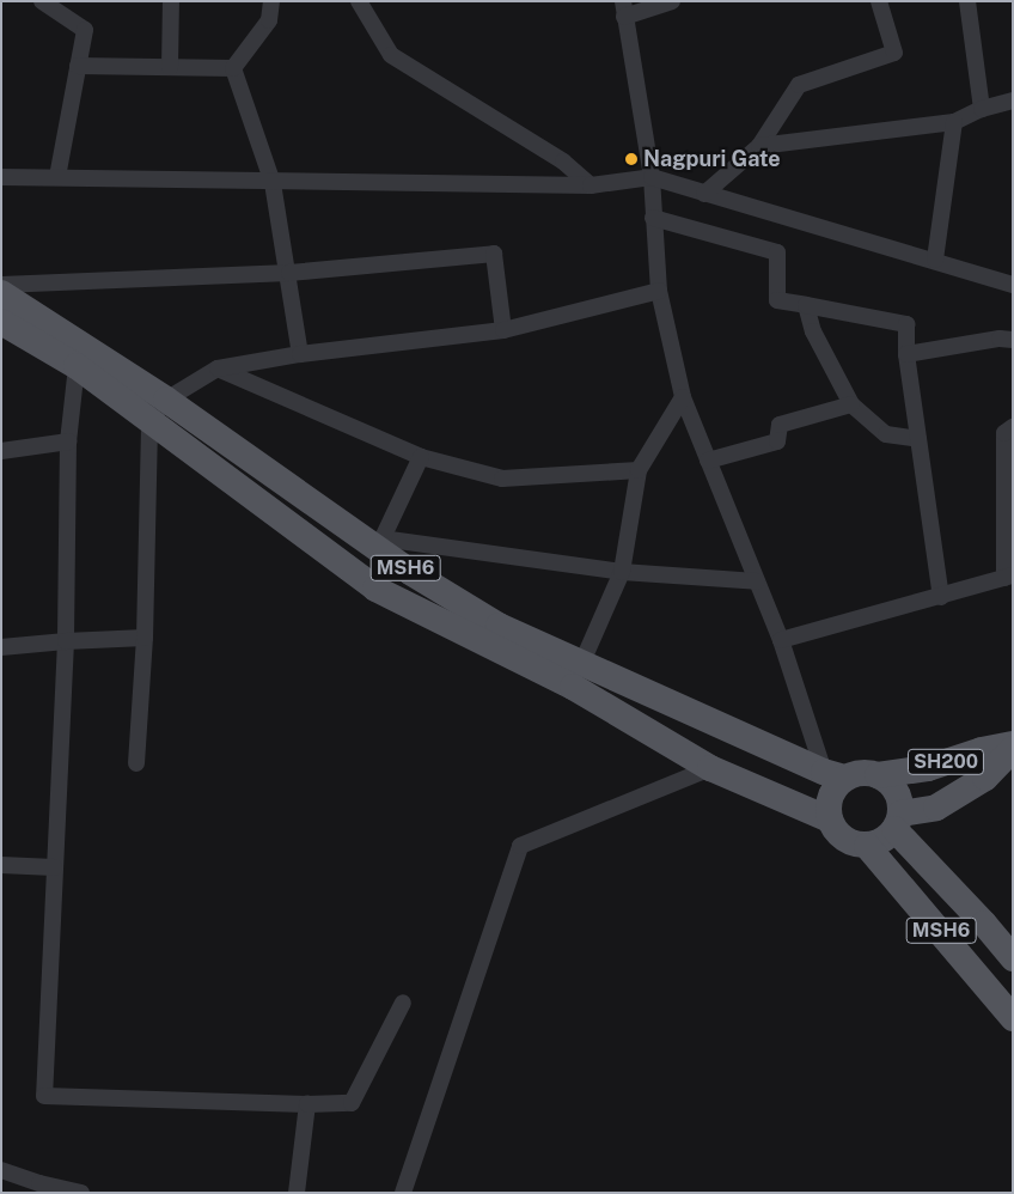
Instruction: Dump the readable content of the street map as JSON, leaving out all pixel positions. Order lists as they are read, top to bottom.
{
  "streets": {
    "main road": ["MSH6", "SH200"]
  },
  "crossings": [
    ["MSH6", "SH200"]
  ],
  "places": ["Nagpuri Gate"]
}
